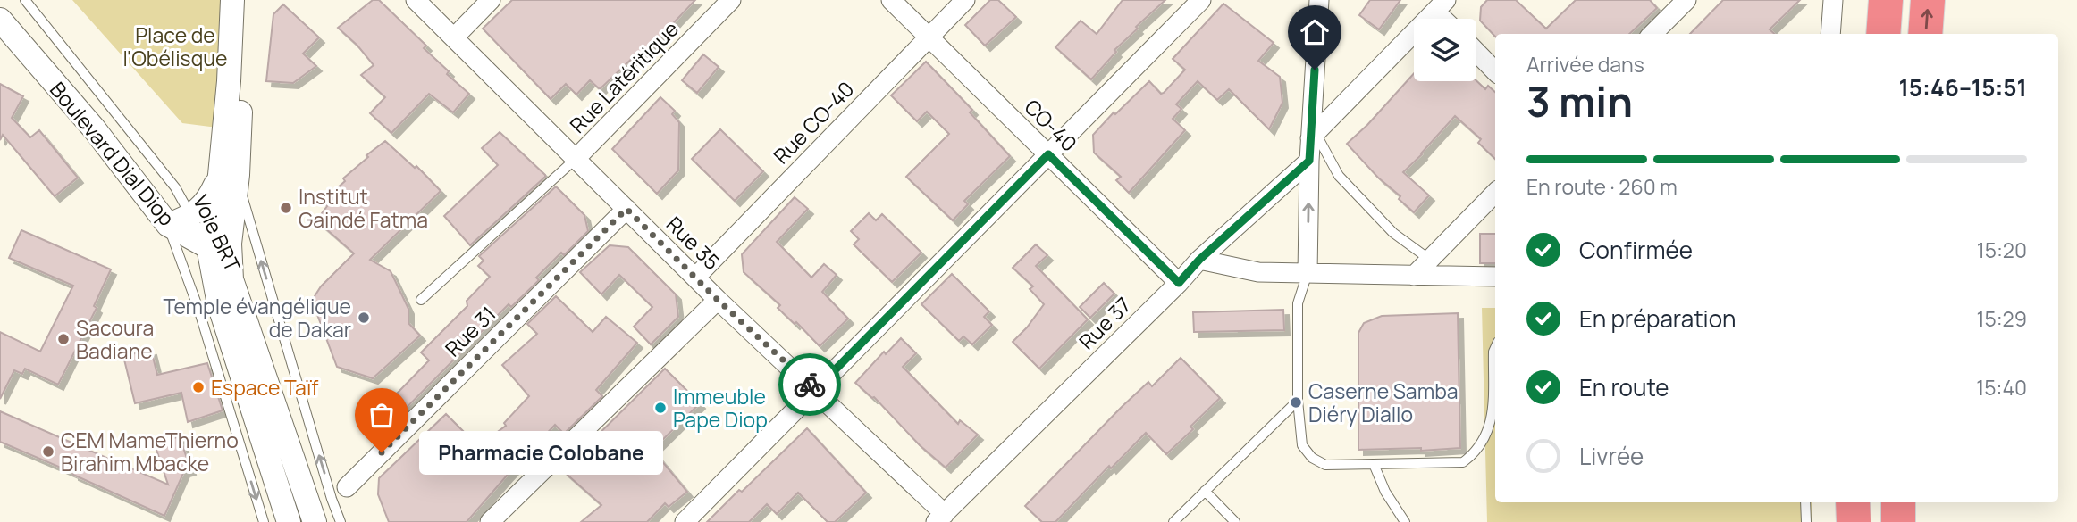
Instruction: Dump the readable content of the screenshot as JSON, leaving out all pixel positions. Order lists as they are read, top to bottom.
{
  "streets": {
    "street": [
      "Rue Latéritique",
      "Rue CO-40",
      "CO-40",
      "Boulevard Dial Diop",
      "Rue 35",
      "Rue 37",
      "Rue 31"
    ],
    "lane": ["Voie BRT"]
  },
  "crossings": [
    ["Rue Latéritique", "Rue 35"],
    ["Rue CO-40", "CO-40"],
    ["Rue CO-40", "Rue 35"],
    ["CO-40", "Rue 37"],
    ["Boulevard Dial Diop", "Voie BRT"],
    ["Rue 35", "Rue 37"],
    ["Rue 35", "Rue 31"]
  ],
  "parks": ["Place de l'Obélisque"],
  "places": [
    "Institut Gaindé Fatma",
    "Temple évangélique de Dakar",
    "Sacoura Badiane",
    "Espace Taïf",
    "Caserne Samba Diéry Diallo",
    "Immeuble Pape Diop",
    "CEM MameThierno Birahim Mbacke",
    "Pharmacie Colobane"
  ],
  "page": {
    "heading": ["3 min", "Arrivée dans", "15:46–15:51"],
    "bar": "En route · 260 m",
    "list": [
      ["Confirmée", "15:20"],
      ["En préparation", "15:29"],
      ["En route", "15:40"],
      "Livrée"
    ],
    "bubble": "Pharmacie Colobane"
  }
}
